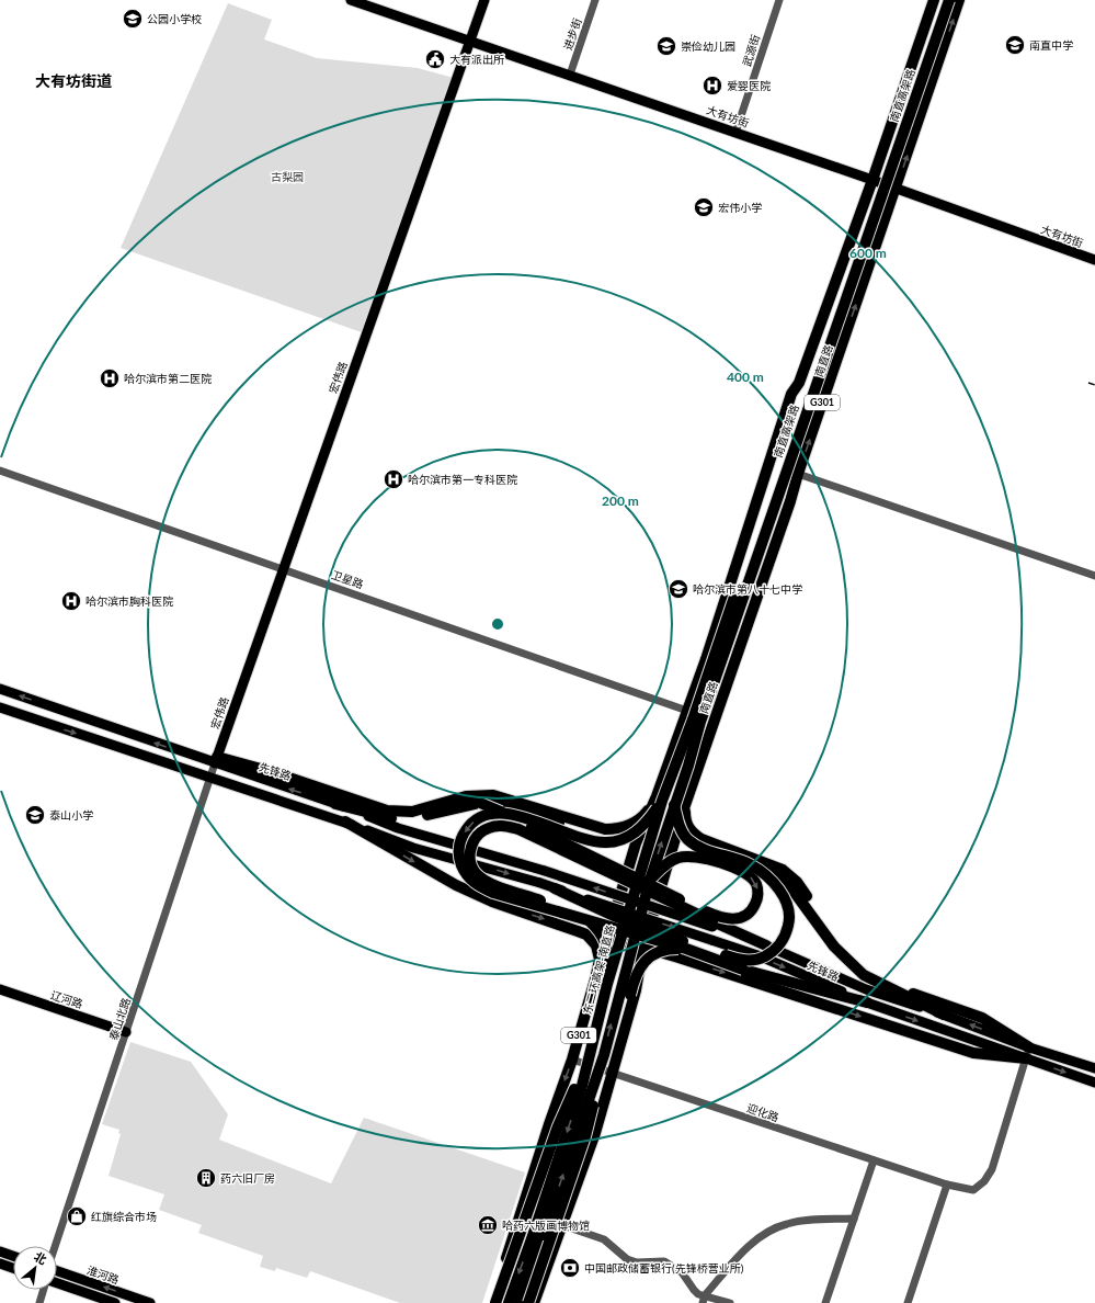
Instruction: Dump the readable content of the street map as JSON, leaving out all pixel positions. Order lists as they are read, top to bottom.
{
  "streets": {
    "highway": [
      "南直高架路",
      "南直路",
      "G301",
      "东二环高架-南直路"
    ],
    "main road": [
      "大有坊街",
      "宏伟路",
      "先锋路",
      "辽河路",
      "淮河路"
    ],
    "street": [
      "进步街",
      "武源街",
      "卫星路",
      "泰山北路",
      "迎化路"
    ]
  },
  "crossings": [
    ["进步街", "大有坊街"],
    ["武源街", "大有坊街"],
    ["南直高架路", "南直路"],
    ["南直高架路", "卫星路"],
    ["南直高架路", "东二环高架-南直路"],
    ["大有坊街", "南直路"],
    ["大有坊街", "宏伟路"],
    ["南直路", "G301"],
    ["南直路", "卫星路"],
    ["南直路", "东二环高架-南直路"],
    ["宏伟路", "卫星路"],
    ["宏伟路", "先锋路"],
    ["宏伟路", "泰山北路"],
    ["G301", "迎化路"],
    ["卫星路", "东二环高架-南直路"],
    ["先锋路", "泰山北路"],
    ["先锋路", "迎化路"],
    ["辽河路", "泰山北路"]
  ],
  "districts": ["大有坊街道"],
  "parks": ["古梨园"],
  "places": {
    "school or university": [
      "公园小学校",
      "南直中学",
      "崇俭幼儿园",
      "宏伟小学",
      "哈尔滨市第八十七中学",
      "泰山小学"
    ],
    "public building": ["大有派出所"],
    "hospital": [
      "爱婴医院",
      "哈尔滨市第二医院",
      "哈尔滨市第一专科医院",
      "哈尔滨市胸科医院"
    ],
    "building": ["药六旧厂房"],
    "shop": ["红旗综合市场"],
    "museum": ["哈药六版画博物馆"],
    "bank": ["中国邮政储蓄银行(先锋桥营业所)"]
  },
  "north": "top right",
  "rings": ["600 m", "400 m", "200 m"]
}
